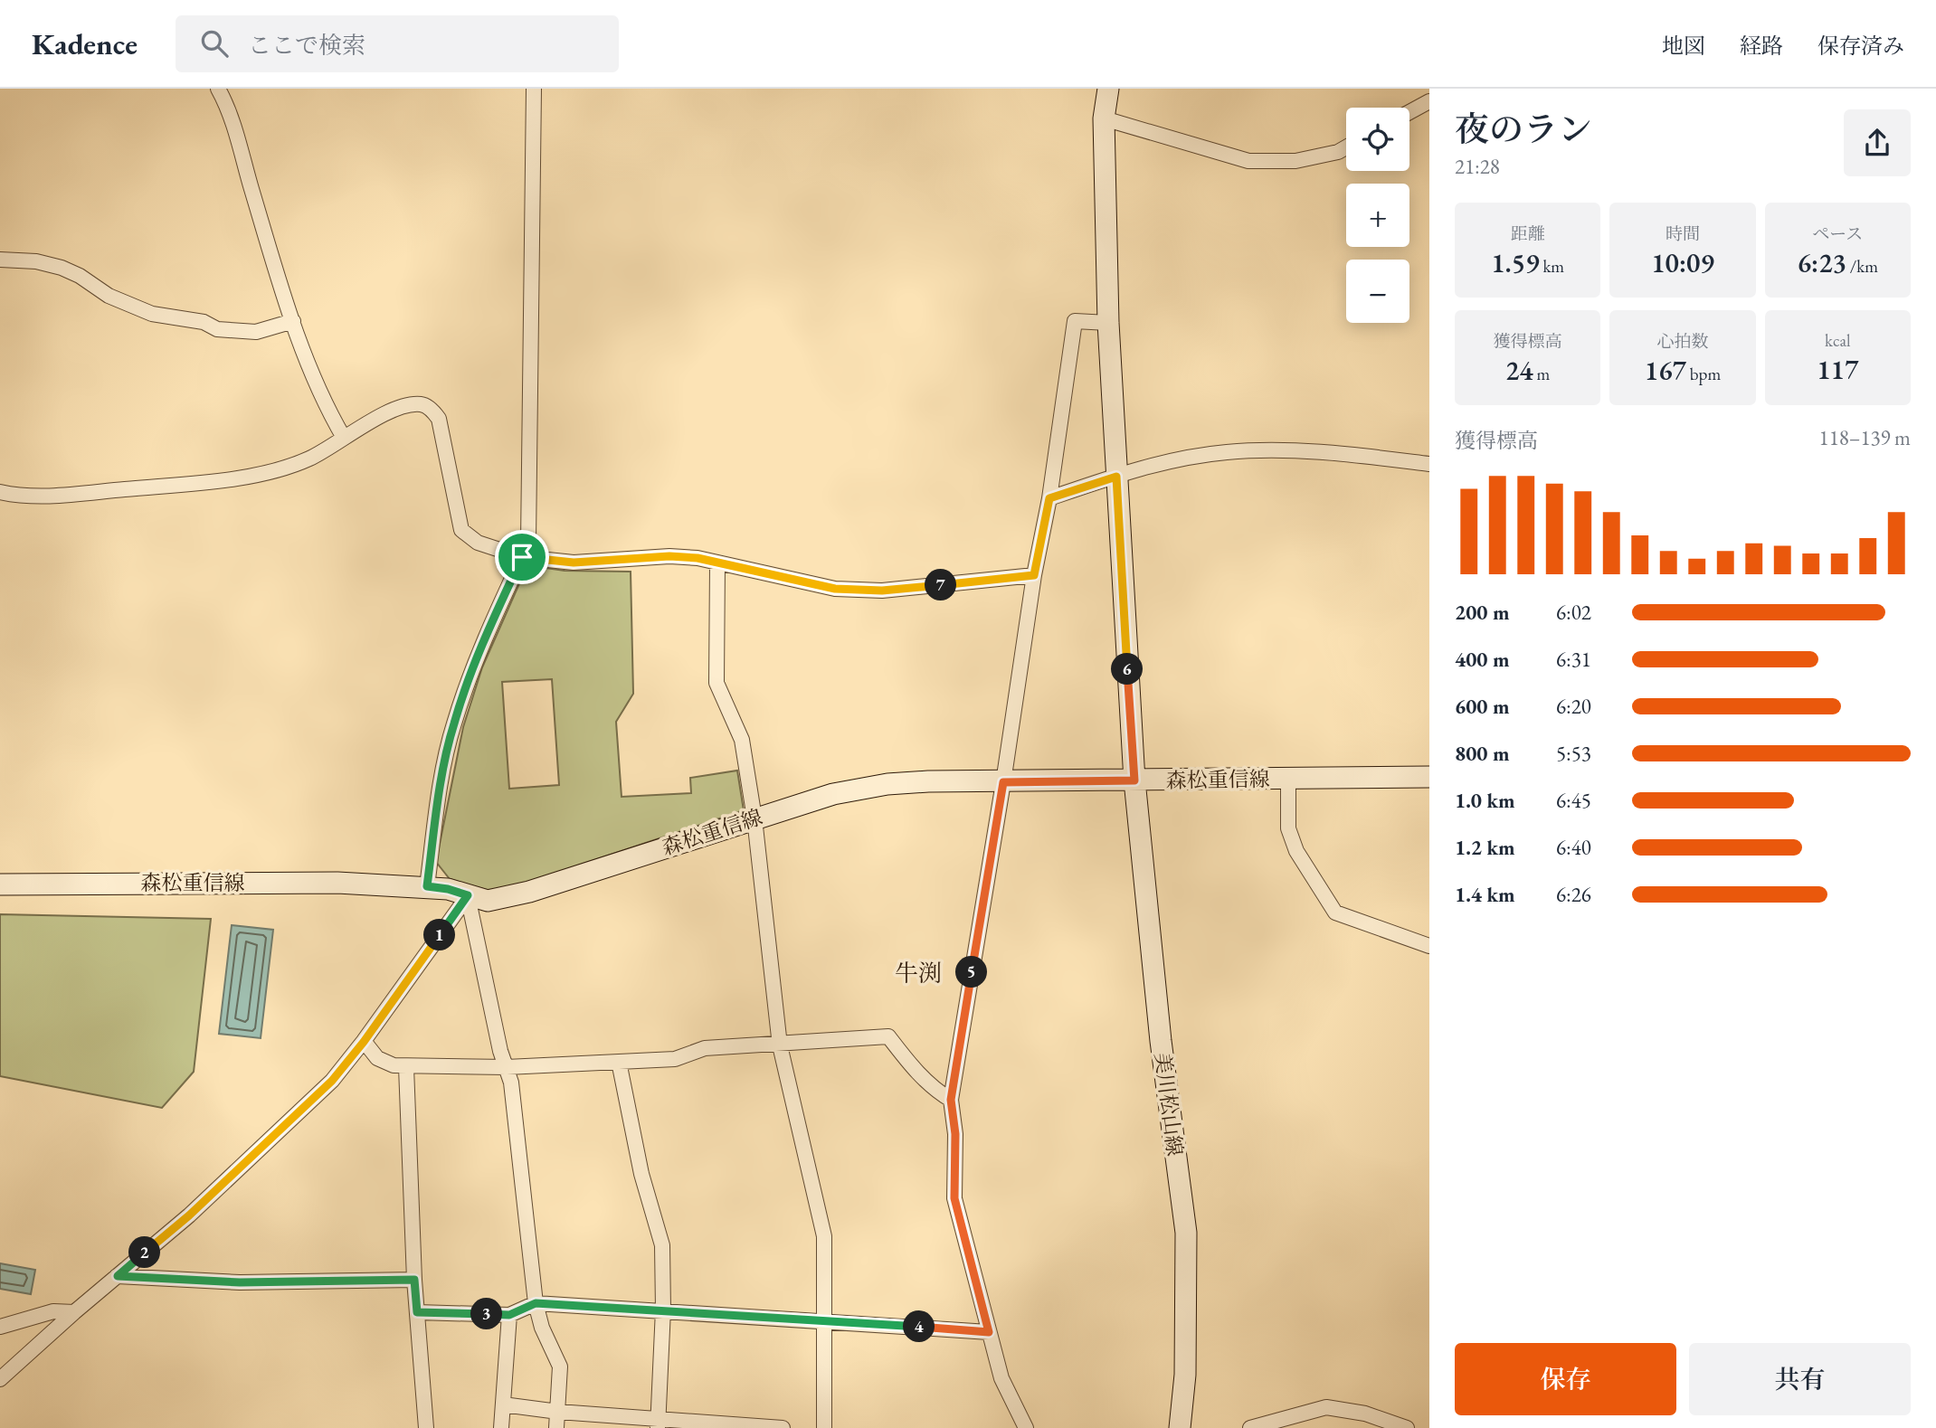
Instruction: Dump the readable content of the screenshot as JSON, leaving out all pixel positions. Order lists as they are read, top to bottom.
{
  "streets": {
    "main road": ["森松重信線", "美川松山線"]
  },
  "crossings": [
    ["森松重信線", "美川松山線"]
  ],
  "districts": ["牛渕"],
  "page": {
    "header": "Kadence",
    "search": "ここで検索",
    "nav": ["地図", "経路", "保存済み"],
    "heading": ["夜のラン", "21:28"],
    "map_buttons": ["+", "−"],
    "stats": [
      ["距離", "1.59 km"],
      ["時間", "10:09"],
      ["ペース", "6:23 /km"],
      ["獲得標高", "24 m"],
      ["心拍数", "167 bpm"],
      ["kcal", "117"]
    ],
    "chart": ["獲得標高", "118–139 m"],
    "pins": [
      "7",
      "6",
      "1",
      "5",
      "2",
      "3",
      "4"
    ],
    "list": [
      {
        "name": "200 m",
        "note": "6:02"
      },
      {
        "name": "400 m",
        "note": "6:31"
      },
      {
        "name": "600 m",
        "note": "6:20"
      },
      {
        "name": "800 m",
        "note": "5:53"
      },
      {
        "name": "1.0 km",
        "note": "6:45"
      },
      {
        "name": "1.2 km",
        "note": "6:40"
      },
      {
        "name": "1.4 km",
        "note": "6:26"
      }
    ],
    "buttons": ["保存", "共有"]
  }
}
